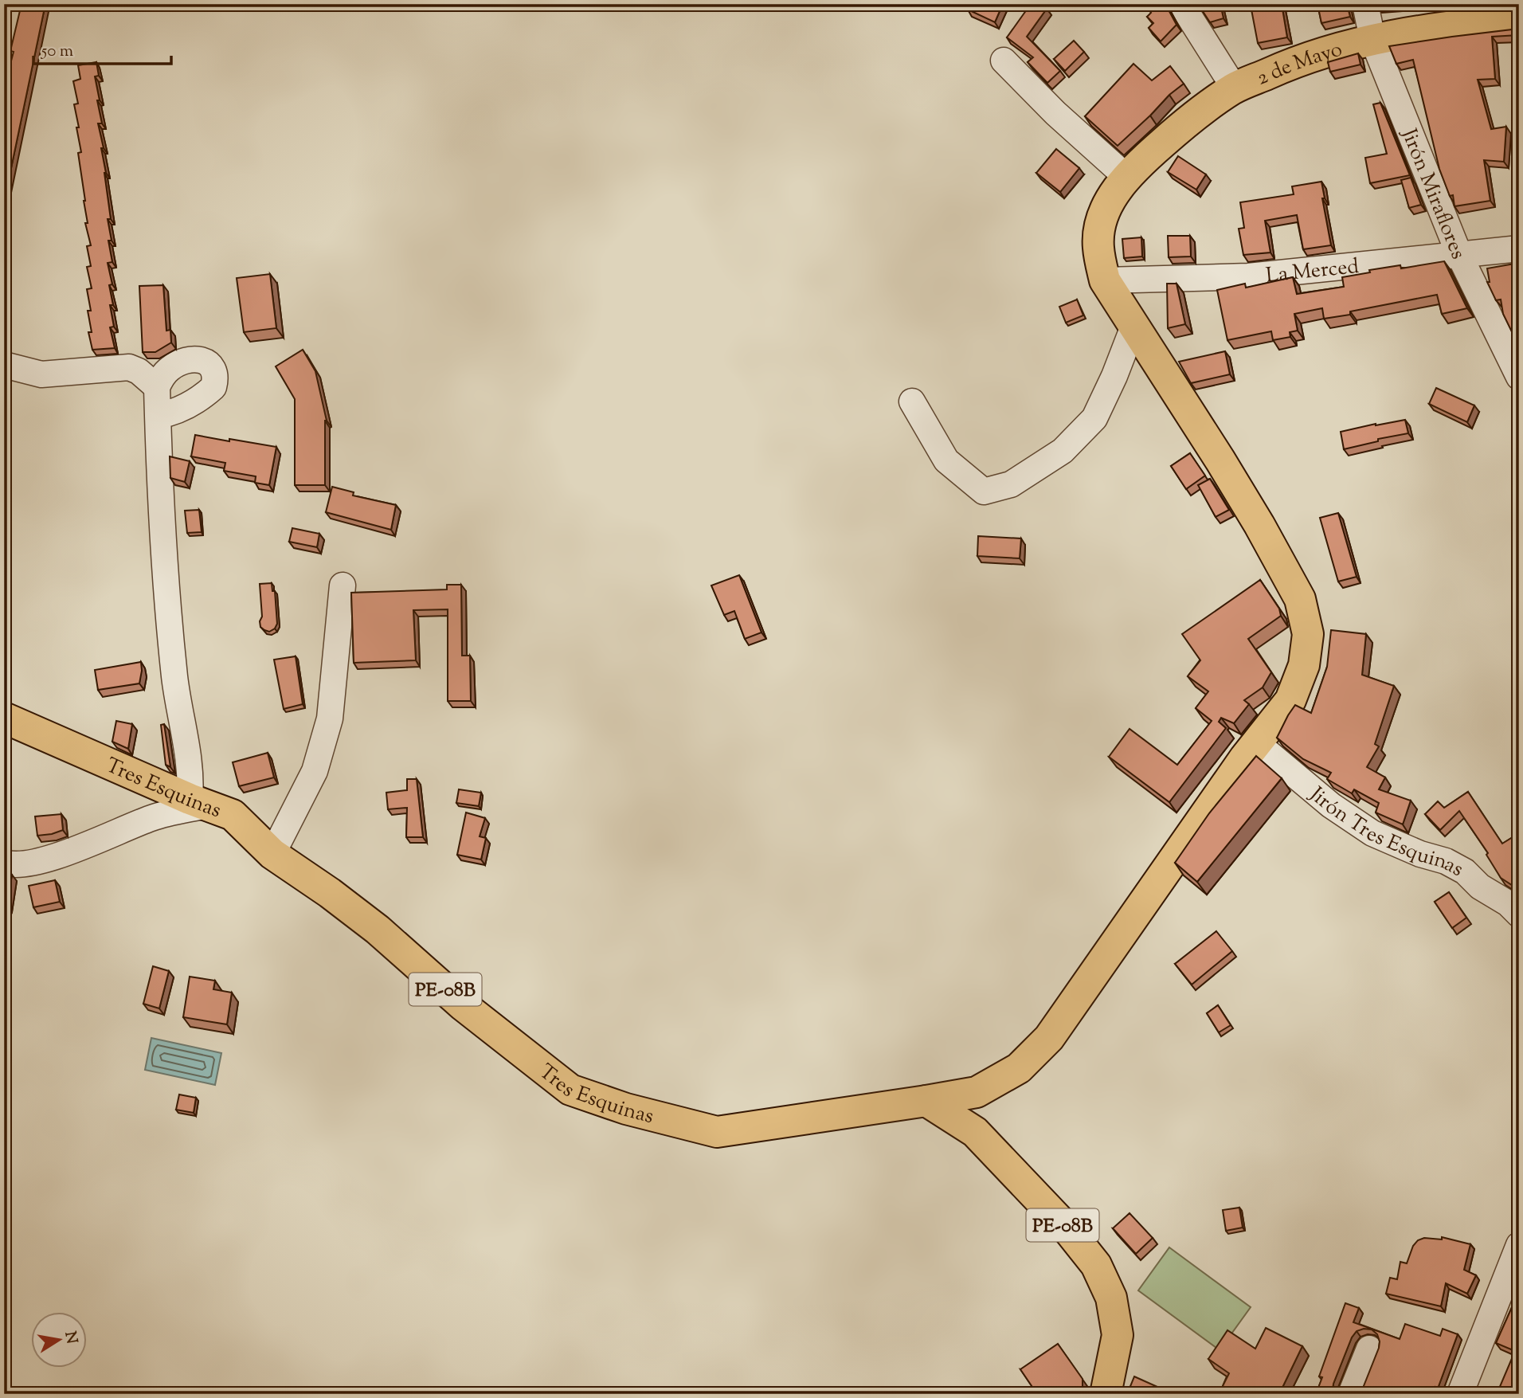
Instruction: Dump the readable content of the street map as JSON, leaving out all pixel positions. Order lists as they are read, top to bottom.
{
  "streets": {
    "main road": ["2 de Mayo", "Tres Esquinas", "PE-08B"],
    "street": ["Jirón Miraflores", "La Merced", "Jirón Tres Esquinas"]
  },
  "crossings": [
    ["2 de Mayo", "Jirón Miraflores"],
    ["2 de Mayo", "La Merced"],
    ["2 de Mayo", "Tres Esquinas"],
    ["2 de Mayo", "Jirón Tres Esquinas"],
    ["Jirón Miraflores", "La Merced"],
    ["Tres Esquinas", "Jirón Tres Esquinas"],
    ["Tres Esquinas", "PE-08B"]
  ],
  "scale_bar": "50 m",
  "north": "right"
}
